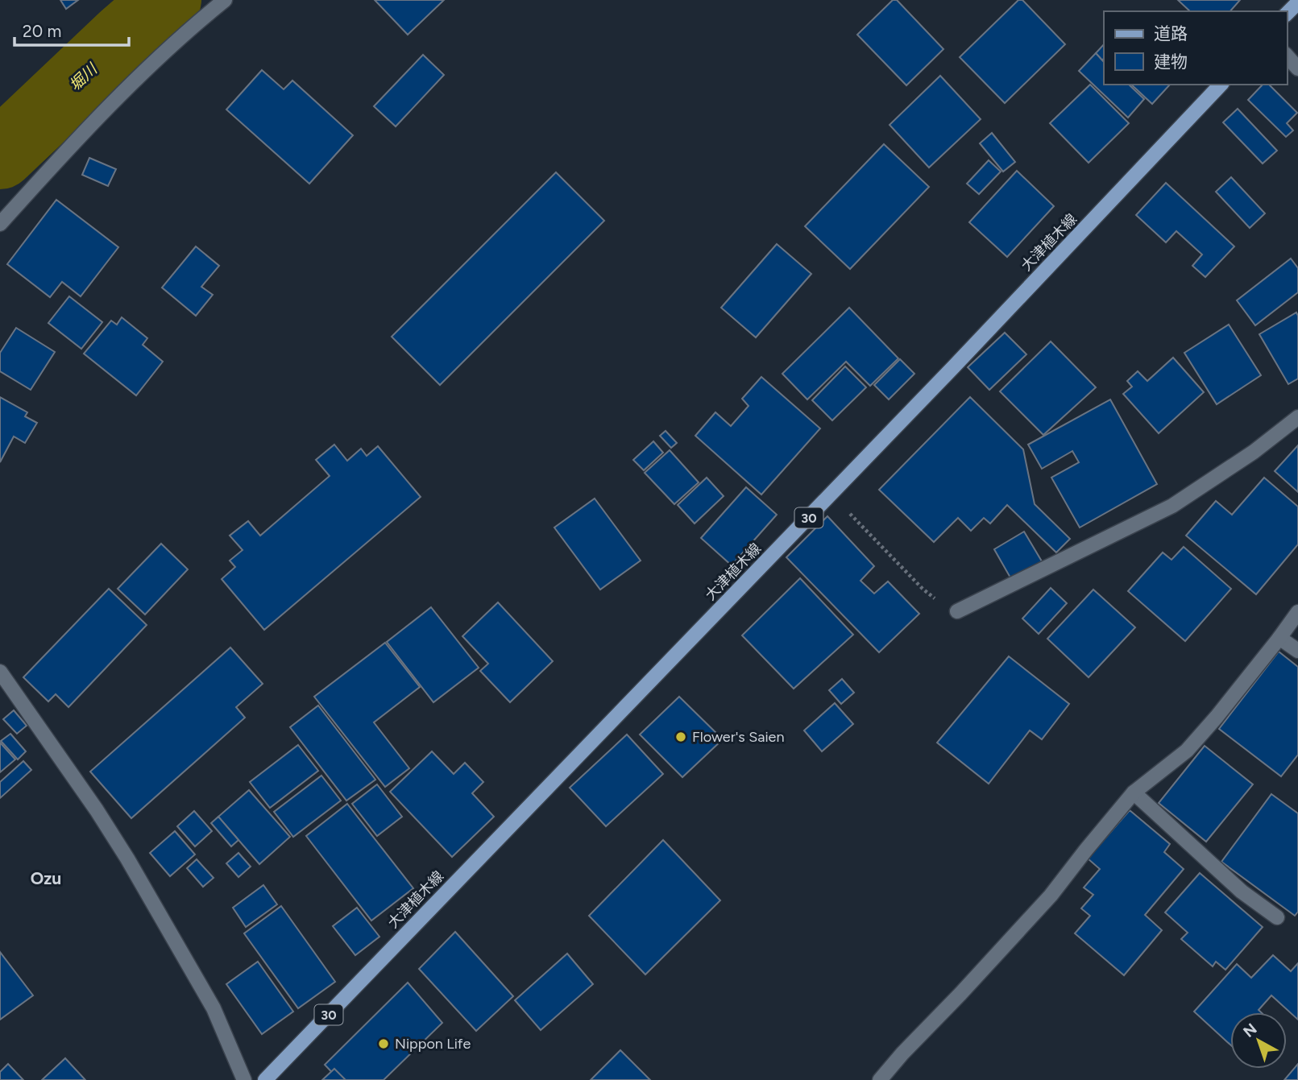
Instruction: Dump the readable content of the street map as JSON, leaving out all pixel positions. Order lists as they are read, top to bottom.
{
  "streets": {
    "main road": ["大津植木線", "30"]
  },
  "districts": ["Ozu"],
  "water": ["堀川"],
  "places": ["Flower's Saien", "Nippon Life"],
  "legend": ["道路", "建物"],
  "scale_bar": "20 m",
  "north": "top left"
}
